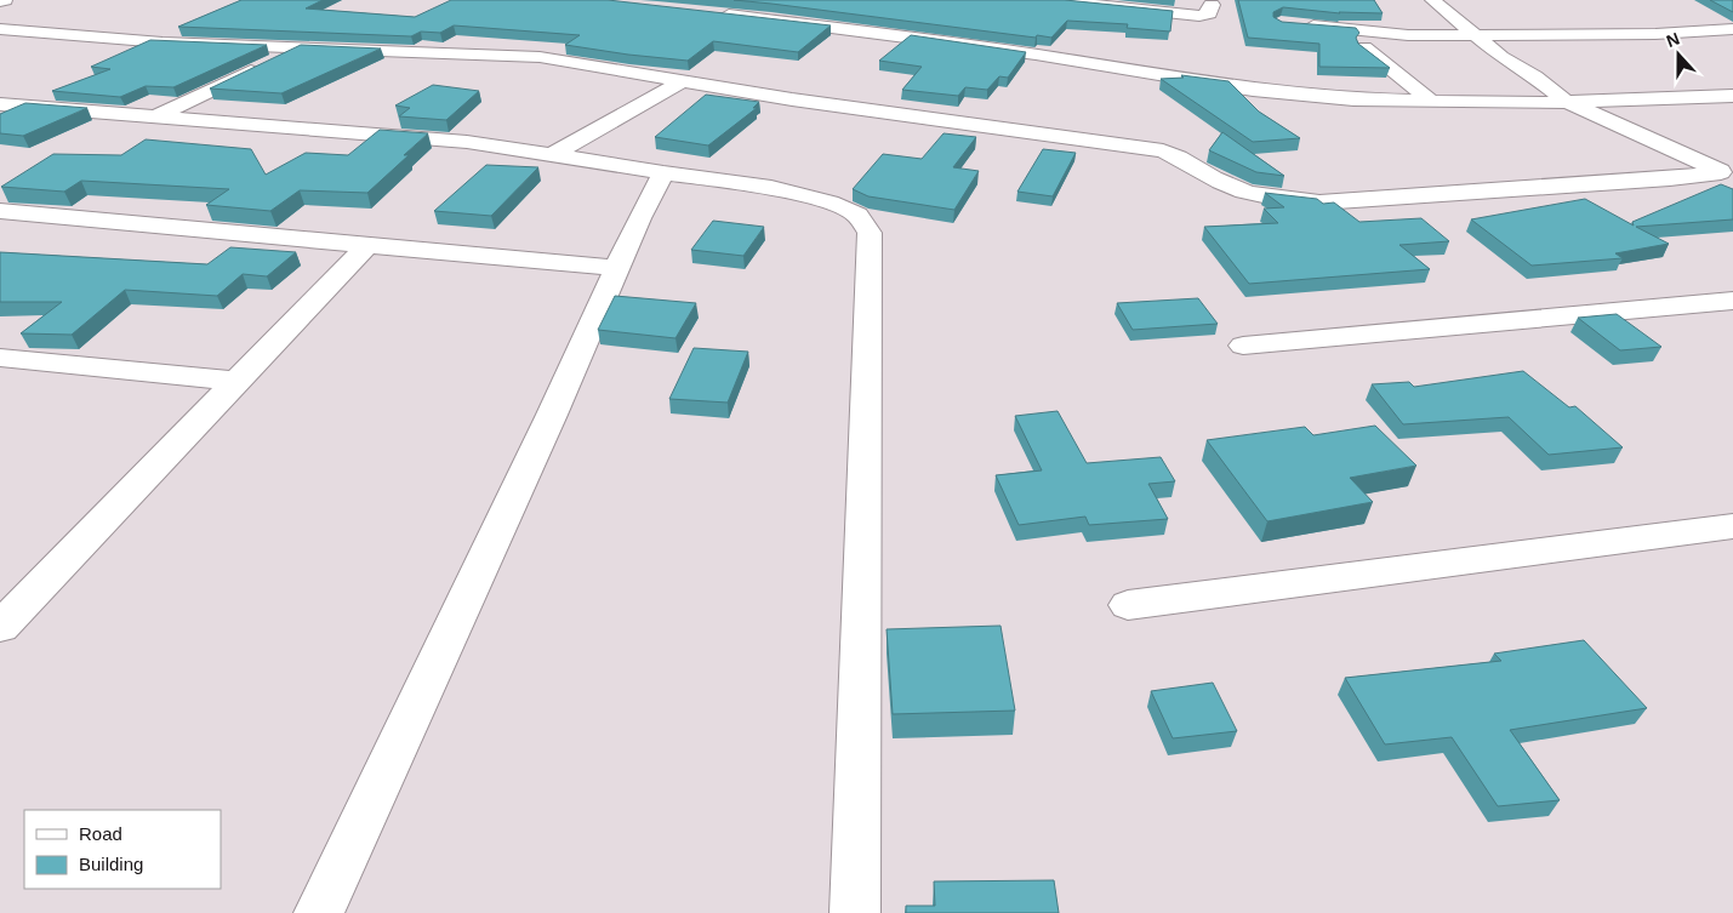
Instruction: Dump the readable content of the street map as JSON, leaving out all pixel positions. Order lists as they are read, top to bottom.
{
  "legend": ["Road", "Building"],
  "north": "top"
}
